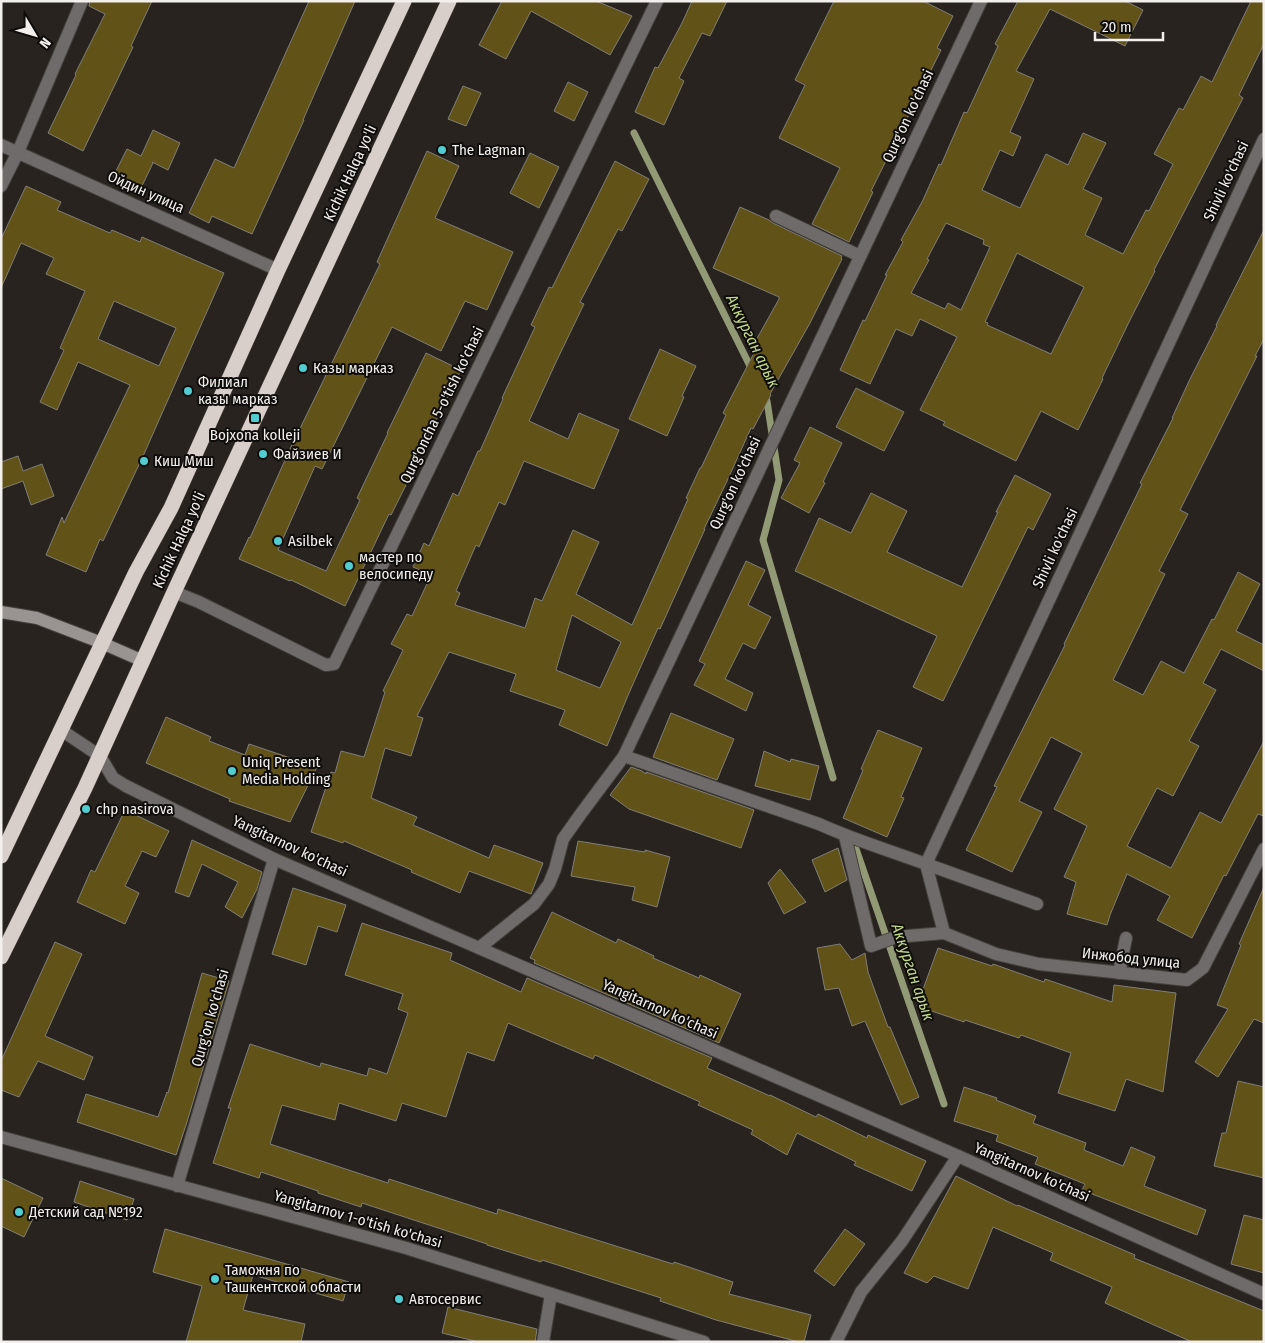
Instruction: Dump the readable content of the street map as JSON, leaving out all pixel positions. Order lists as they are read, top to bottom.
{
  "streets": {
    "highway": ["Kichik Halqa yo'li"],
    "street": [
      "Qurg'on ko'chasi",
      "Shivli ko'chasi",
      "Ойдин улица",
      "Qurg'oncha 5-o'tish ko'chasi",
      "Yangitarnov ko'chasi",
      "Инжобод улица",
      "Yangitarnov 1-o'tish ko'chasi"
    ]
  },
  "crossings": [
    ["Qurg'on ko'chasi", "Yangitarnov ko'chasi"],
    ["Qurg'on ko'chasi", "Yangitarnov 1-o'tish ko'chasi"],
    ["Kichik Halqa yo'li", "Ойдин улица"],
    ["Kichik Halqa yo'li", "Qurg'oncha 5-o'tish ko'chasi"],
    ["Kichik Halqa yo'li", "Yangitarnov ko'chasi"]
  ],
  "water": ["Аккурган арык"],
  "places": {
    "other": [
      "The Lagman",
      "Казы марказ",
      "Филиал казы марказ",
      "Файзиев И",
      "Киш Миш",
      "Asilbek",
      "мастер по велосипеду",
      "Uniq Present Media Holding",
      "chp nasirova",
      "Детский сад №192",
      "Таможня по Ташкентской области",
      "Автосервис"
    ],
    "transit": ["Bojxona kolleji"]
  },
  "scale_bar": "20 m",
  "north": "bottom right"
}
